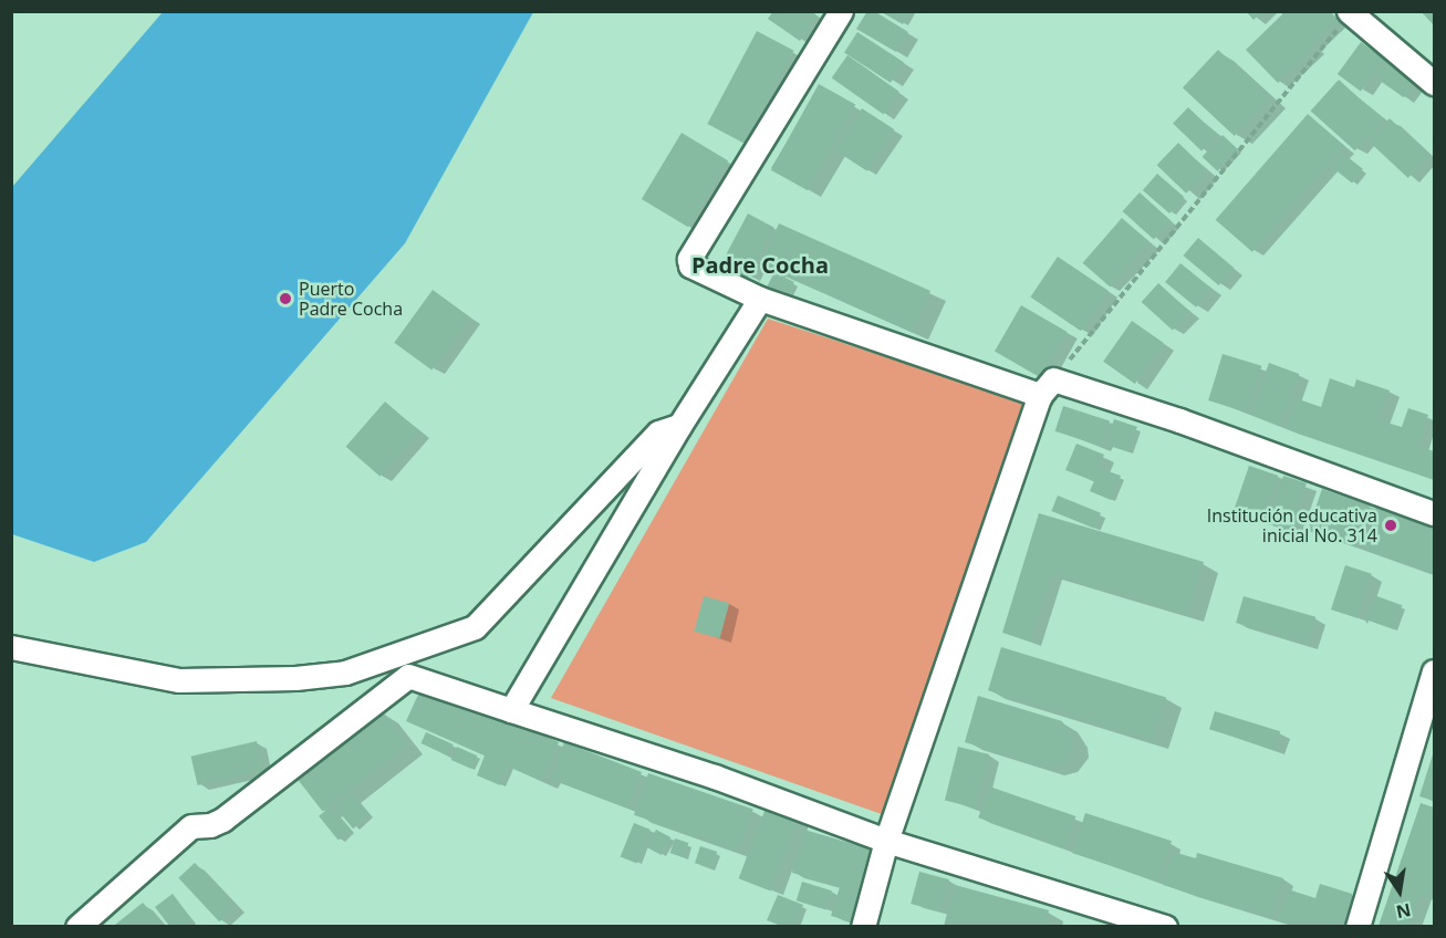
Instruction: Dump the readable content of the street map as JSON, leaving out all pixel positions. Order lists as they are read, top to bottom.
{
  "districts": ["Padre Cocha"],
  "places": ["Puerto Padre Cocha", "Institución educativa inicial No. 314"],
  "north": "bottom"
}
